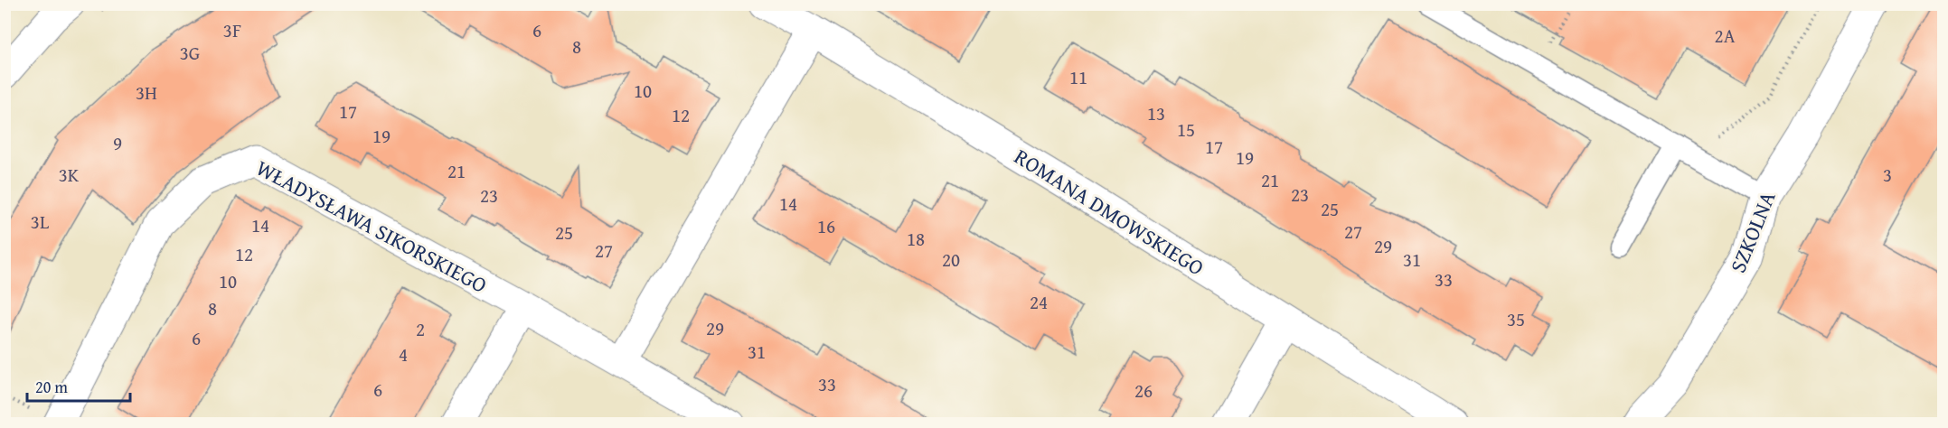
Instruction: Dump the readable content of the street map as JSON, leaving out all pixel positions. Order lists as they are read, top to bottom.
{
  "streets": {
    "street": ["ROMANA DMOWSKIEGO", "WŁADYSŁAWA SIKORSKIEGO", "SZKOLNA"]
  },
  "house_numbers": [
    "3F",
    "6",
    "2A",
    "8",
    "3G",
    "11",
    "10",
    "3H",
    "17",
    "13",
    "12",
    "15",
    "19",
    "9",
    "17",
    "19",
    "21",
    "3K",
    "3",
    "21",
    "23",
    "23",
    "14",
    "25",
    "3L",
    "14",
    "16",
    "27",
    "25",
    "18",
    "29",
    "27",
    "12",
    "20",
    "31",
    "33",
    "10",
    "24",
    "8",
    "35",
    "29",
    "2",
    "6",
    "31",
    "4",
    "33",
    "6",
    "26"
  ],
  "scale_bar": "20 m"
}
